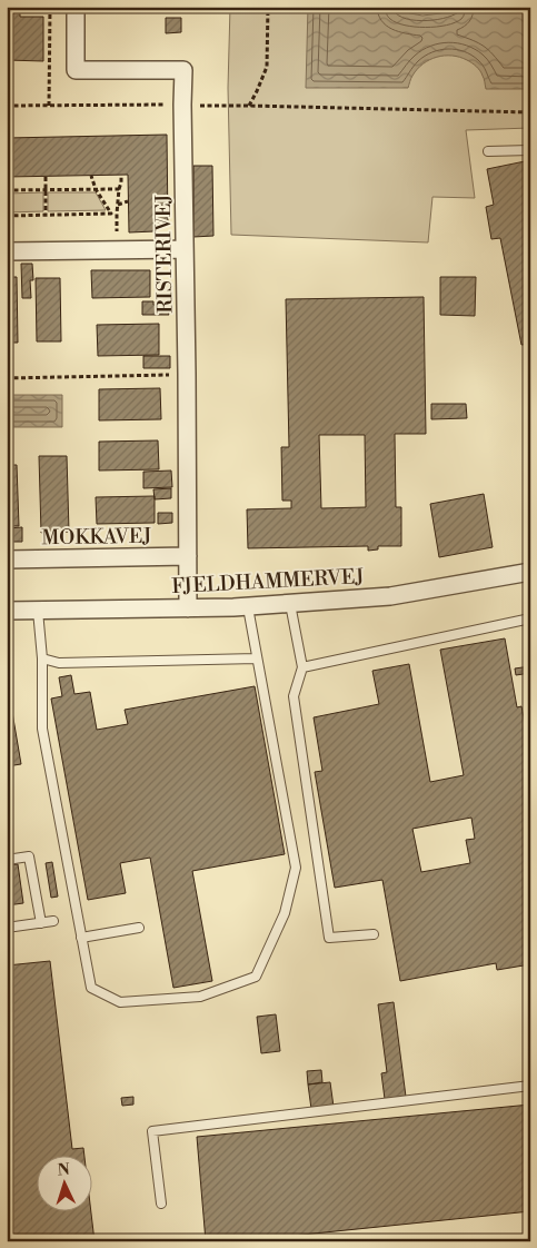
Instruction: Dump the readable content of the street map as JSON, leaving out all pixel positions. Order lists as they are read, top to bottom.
{
  "streets": {
    "street": ["RISTERIVEJ", "MOKKAVEJ", "FJELDHAMMERVEJ"]
  },
  "crossings": [
    ["RISTERIVEJ", "MOKKAVEJ"],
    ["RISTERIVEJ", "FJELDHAMMERVEJ"]
  ],
  "north": "top"
}
